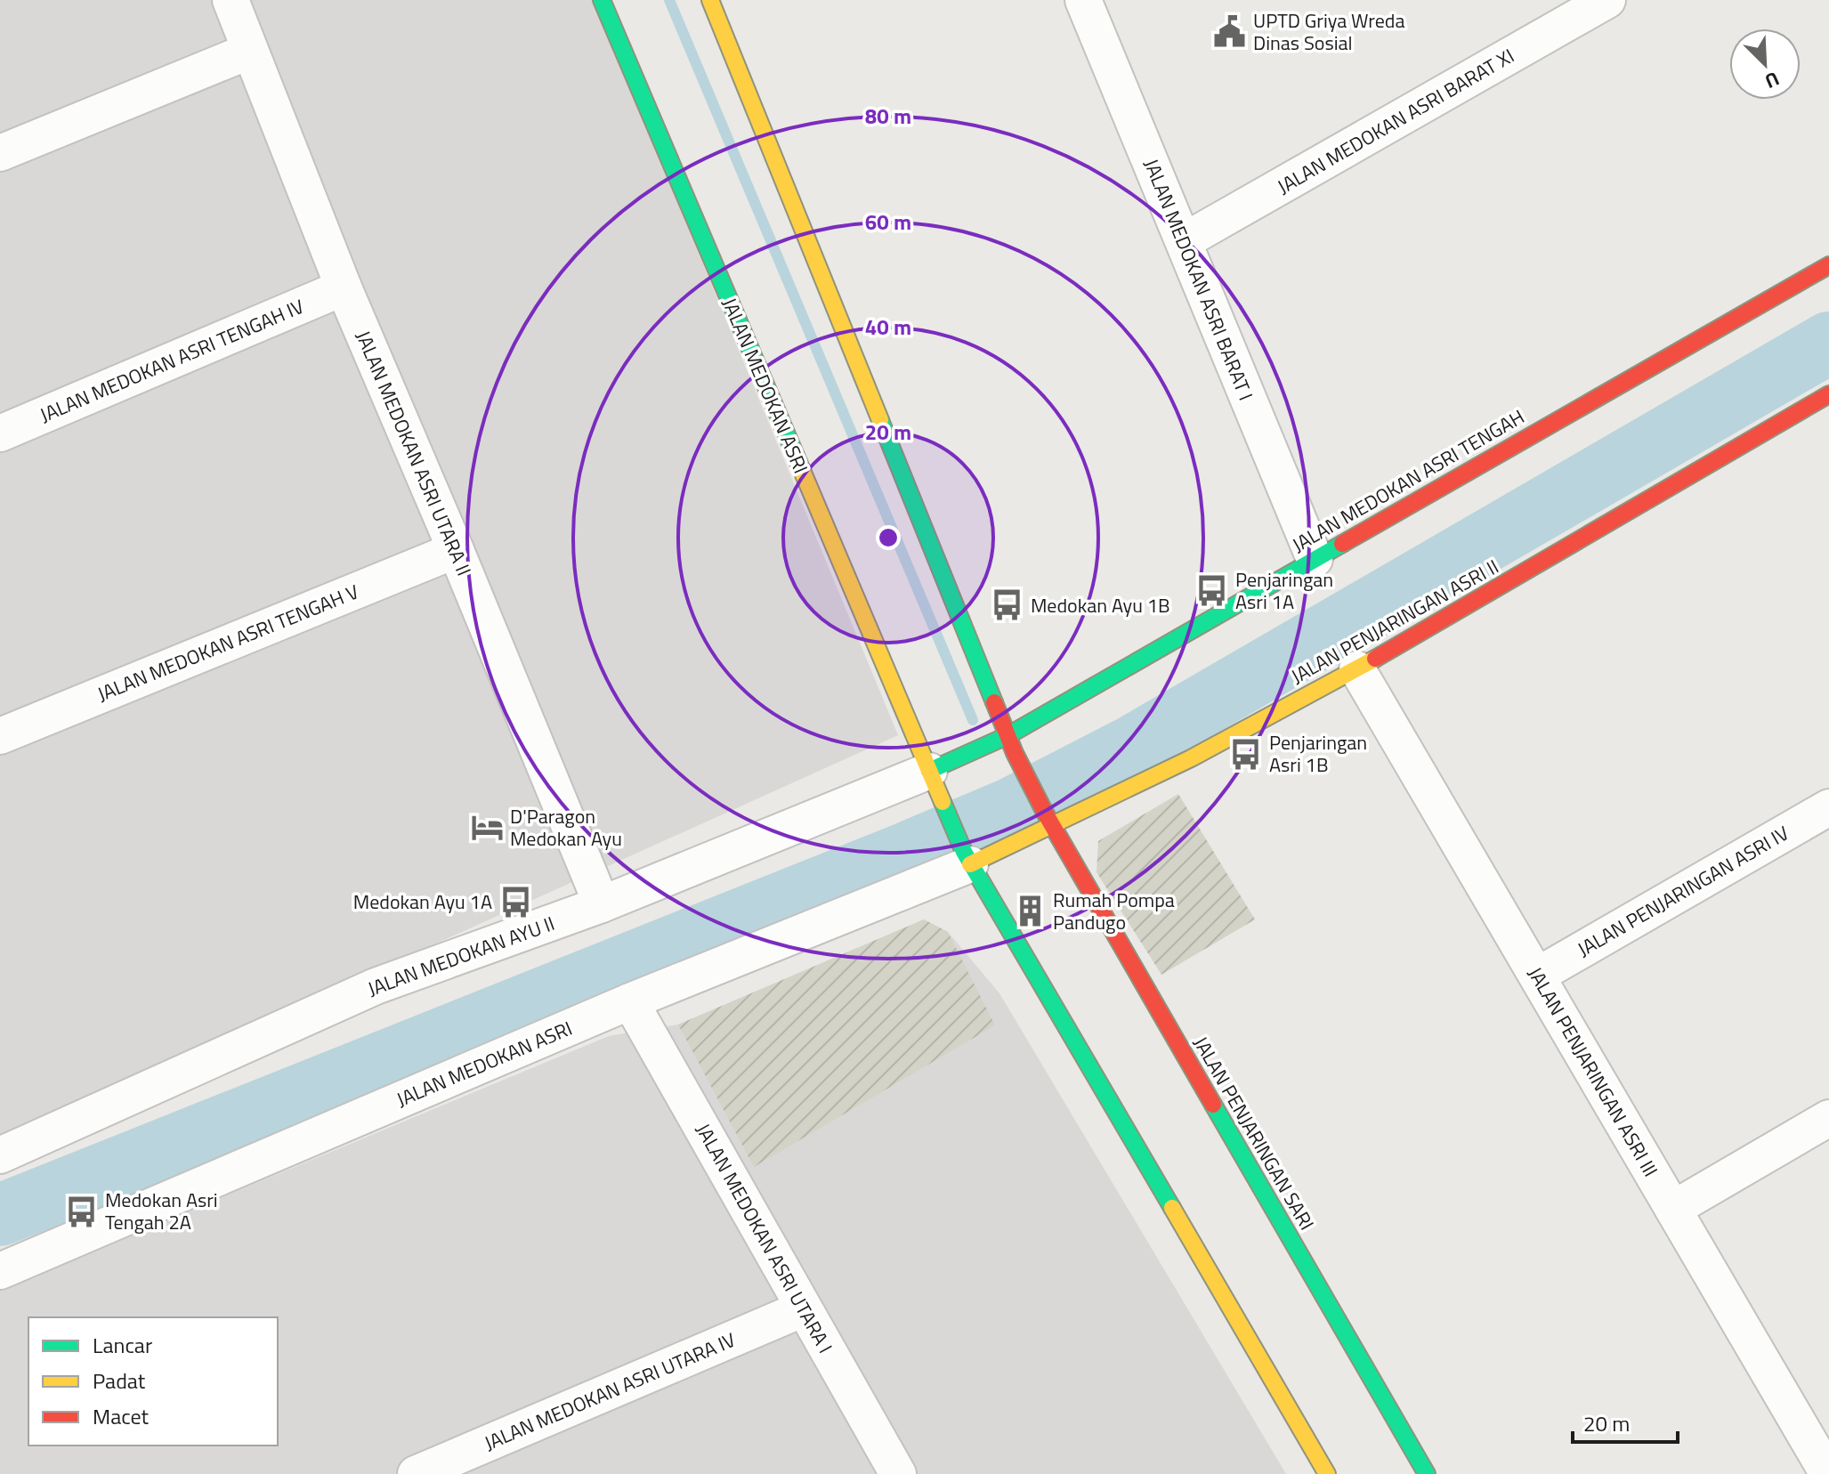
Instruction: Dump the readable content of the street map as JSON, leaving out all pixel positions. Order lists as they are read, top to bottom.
{
  "streets": {
    "street": [
      "JALAN MEDOKAN ASRI BARAT XI",
      "JALAN MEDOKAN ASRI BARAT I",
      "JALAN MEDOKAN ASRI TENGAH IV",
      "JALAN MEDOKAN ASRI",
      "JALAN MEDOKAN ASRI UTARA II",
      "JALAN MEDOKAN ASRI TENGAH",
      "JALAN PENJARINGAN ASRI II",
      "JALAN MEDOKAN ASRI TENGAH V",
      "JALAN PENJARINGAN ASRI IV",
      "JALAN MEDOKAN AYU II",
      "JALAN PENJARINGAN ASRI III",
      "JALAN PENJARINGAN SARI",
      "JALAN MEDOKAN ASRI UTARA I",
      "JALAN MEDOKAN ASRI UTARA IV"
    ]
  },
  "crossings": [
    ["JALAN MEDOKAN ASRI BARAT XI", "JALAN MEDOKAN ASRI BARAT I"],
    ["JALAN MEDOKAN ASRI BARAT I", "JALAN MEDOKAN ASRI TENGAH"],
    ["JALAN MEDOKAN ASRI TENGAH IV", "JALAN MEDOKAN ASRI UTARA II"],
    ["JALAN MEDOKAN ASRI", "JALAN PENJARINGAN ASRI II"],
    ["JALAN MEDOKAN ASRI", "JALAN MEDOKAN AYU II"],
    ["JALAN MEDOKAN ASRI", "JALAN MEDOKAN ASRI UTARA I"],
    ["JALAN MEDOKAN ASRI UTARA II", "JALAN MEDOKAN ASRI TENGAH V"],
    ["JALAN MEDOKAN ASRI UTARA II", "JALAN MEDOKAN AYU II"],
    ["JALAN PENJARINGAN ASRI II", "JALAN PENJARINGAN ASRI III"],
    ["JALAN PENJARINGAN ASRI II", "JALAN PENJARINGAN SARI"],
    ["JALAN PENJARINGAN ASRI IV", "JALAN PENJARINGAN ASRI III"],
    ["JALAN MEDOKAN ASRI UTARA I", "JALAN MEDOKAN ASRI UTARA IV"]
  ],
  "places": {
    "public building": ["UPTD Griya Wreda Dinas Sosial"],
    "bus stop": [
      "Penjaringan Asri 1A",
      "Medokan Ayu 1B",
      "Penjaringan Asri 1B",
      "Medokan Ayu 1A",
      "Medokan Asri Tengah 2A"
    ],
    "hotel": ["D'Paragon Medokan Ayu"],
    "building": ["Rumah Pompa Pandugo"]
  },
  "legend": ["Lancar", "Padat", "Macet"],
  "scale_bar": "20 m",
  "north": "bottom right",
  "rings": [
    "80 m",
    "60 m",
    "40 m",
    "20 m"
  ]
}
